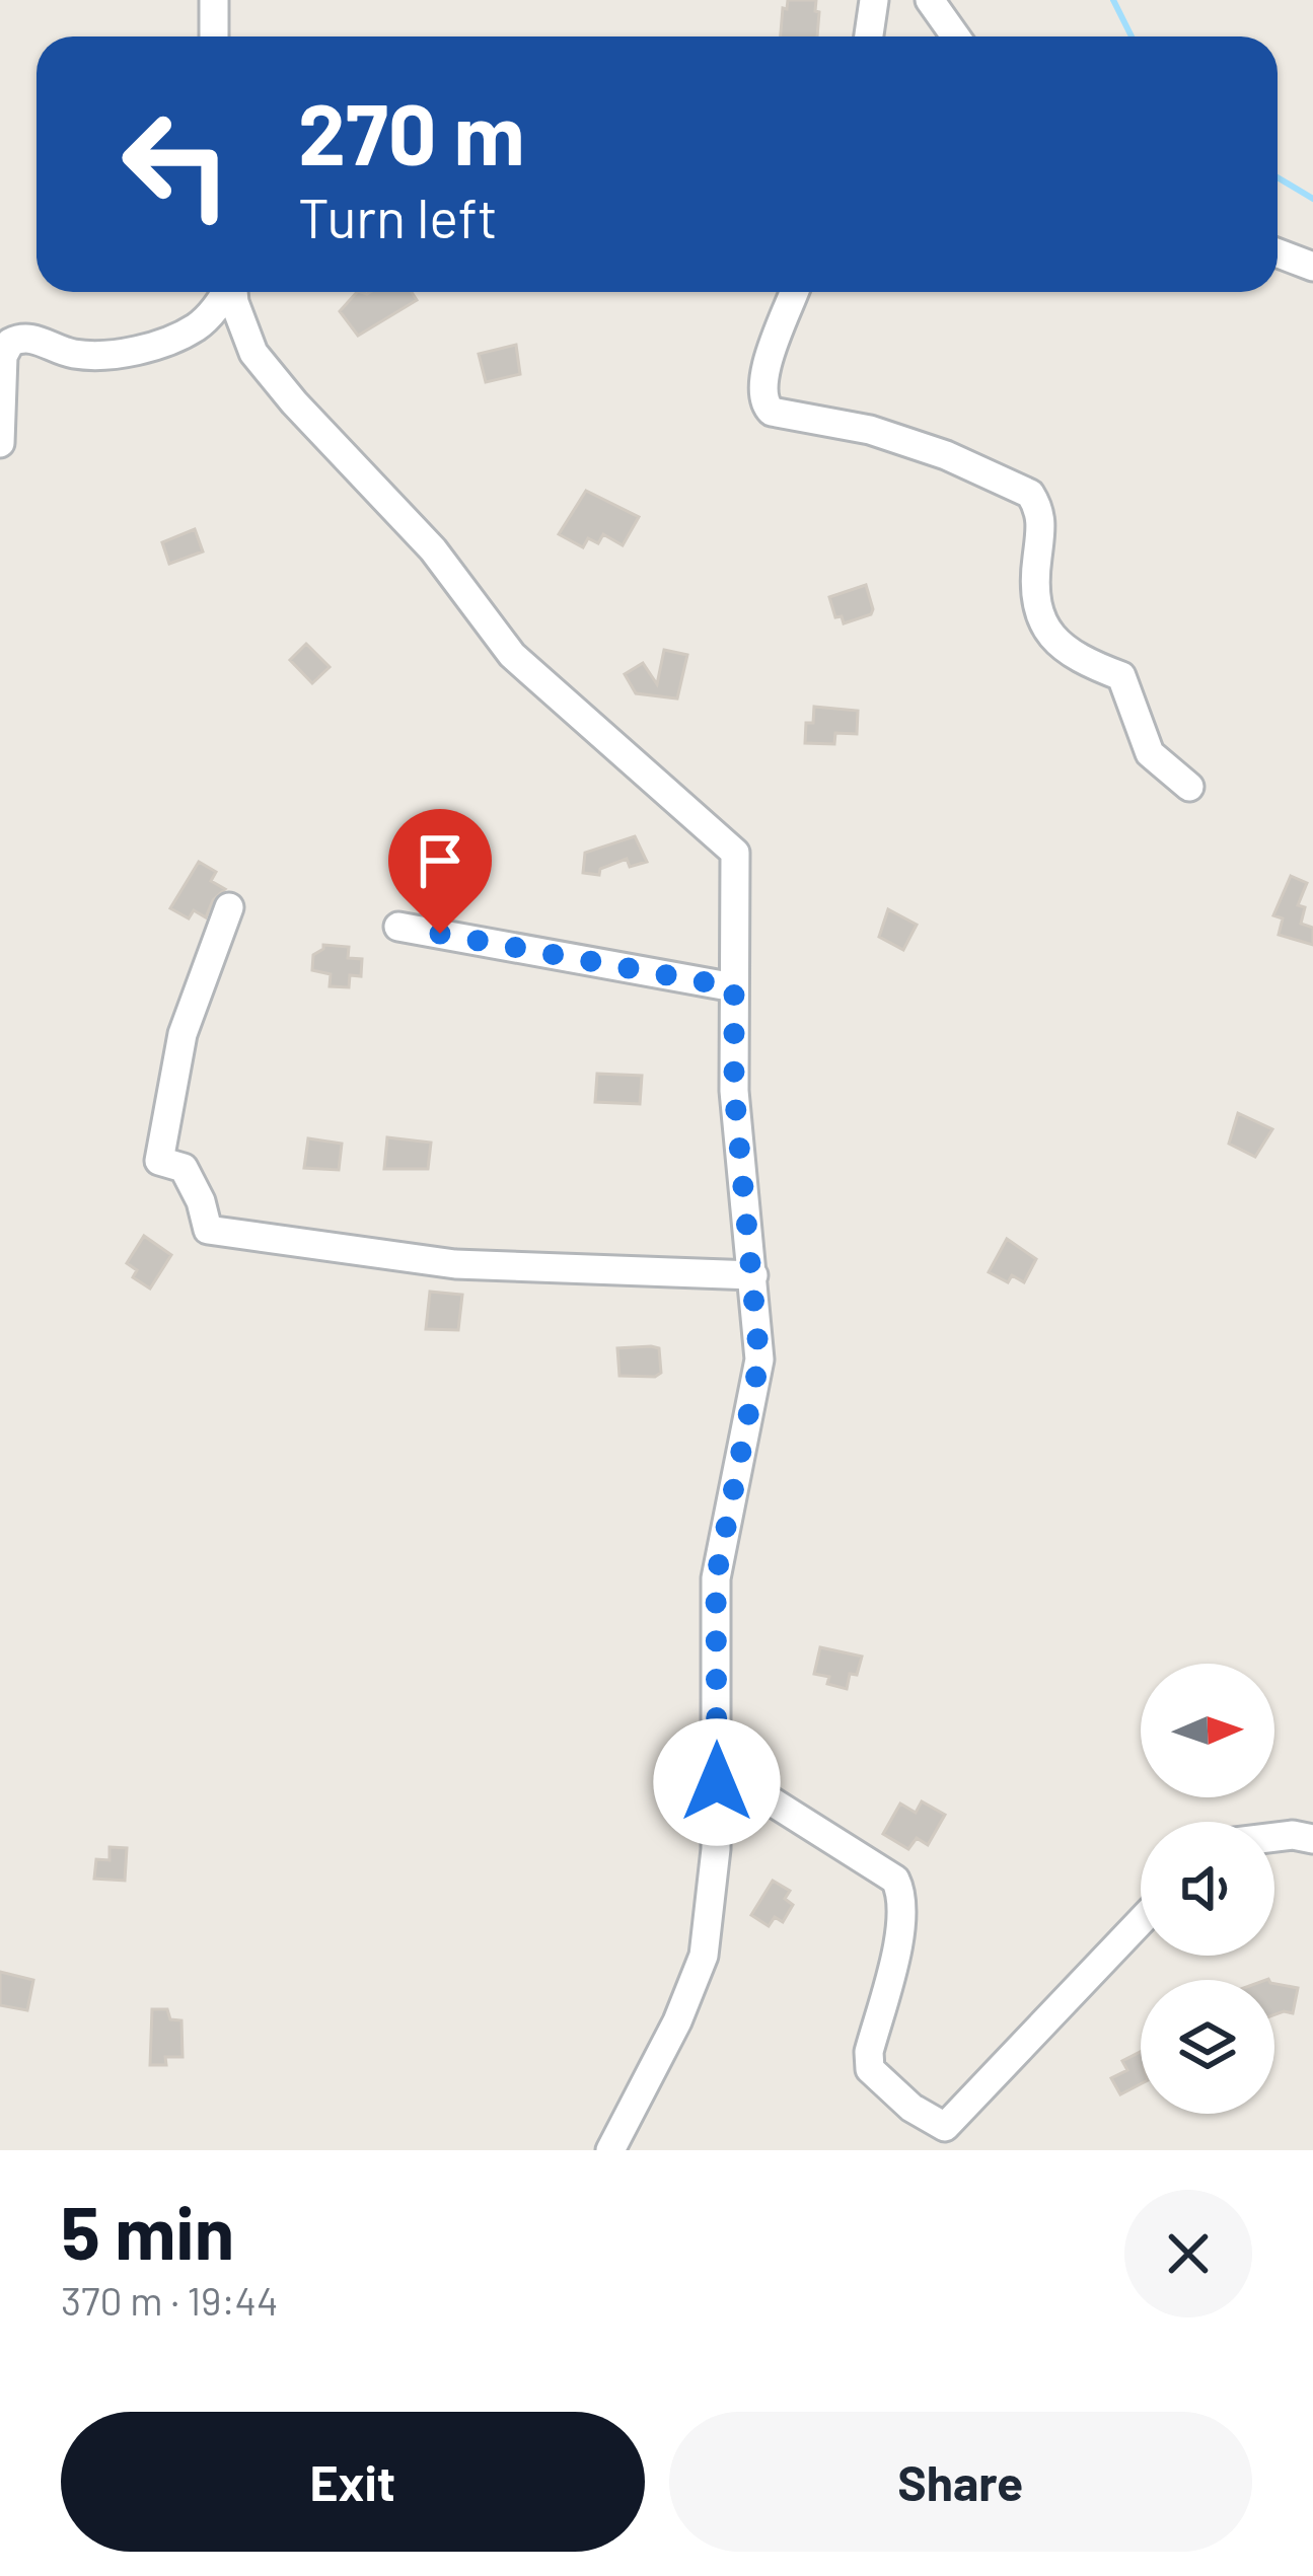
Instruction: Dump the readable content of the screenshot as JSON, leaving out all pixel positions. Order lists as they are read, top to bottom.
{
  "north": "right",
  "page": {
    "turn": ["270 m", "Turn left"],
    "heading": ["5 min", "370 m · 19:44"],
    "buttons": ["Exit", "Share"]
  }
}
